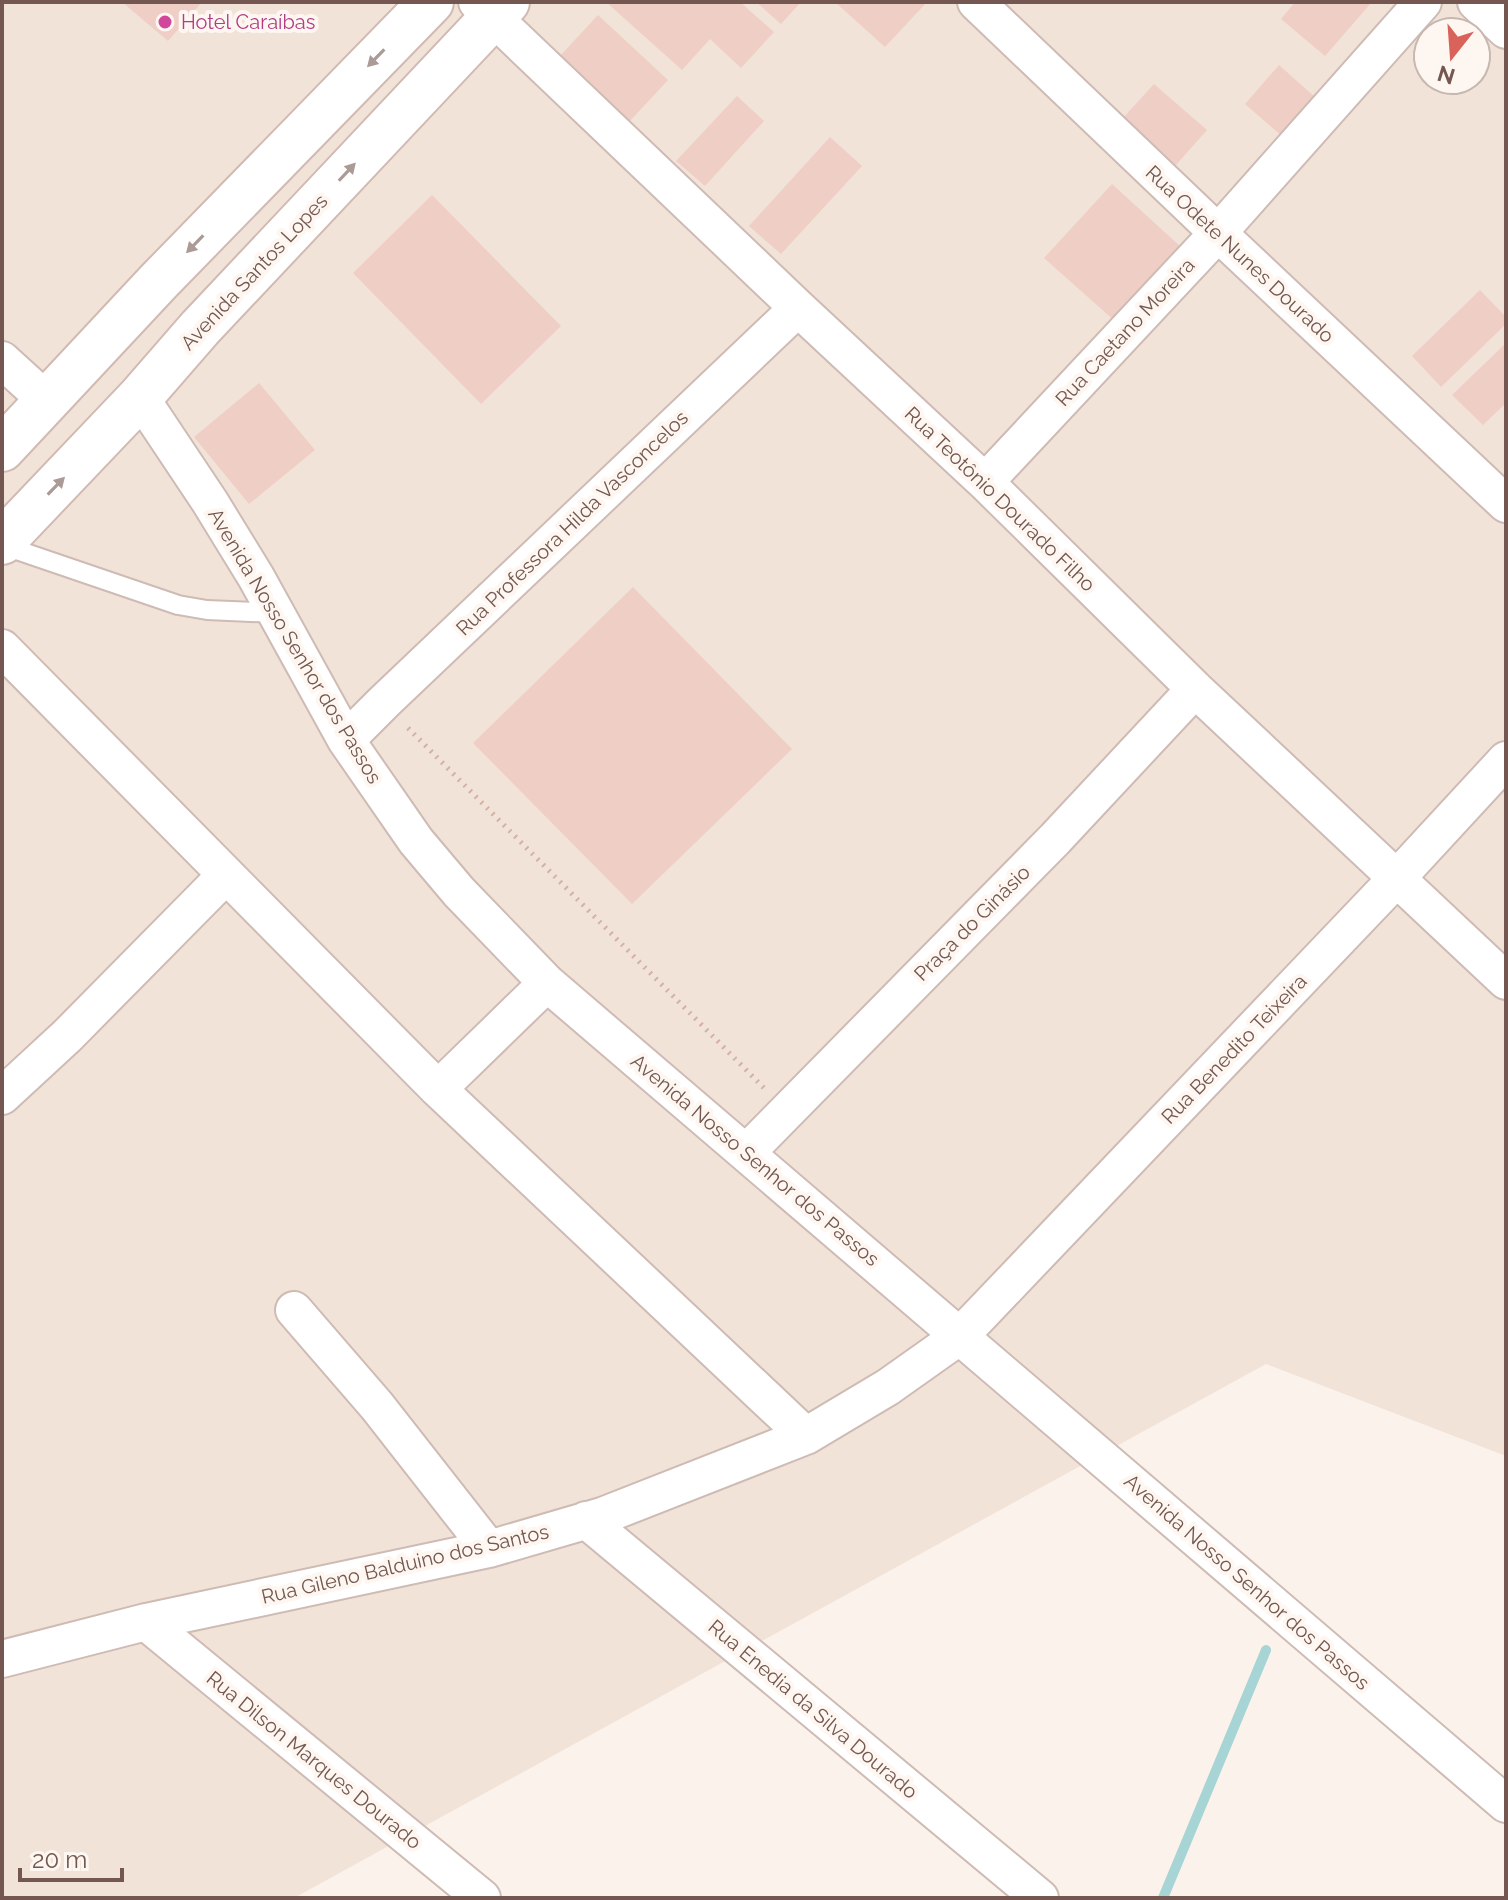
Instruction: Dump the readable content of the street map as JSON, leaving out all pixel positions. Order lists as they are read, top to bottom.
{
  "streets": {
    "main road": ["Avenida Santos Lopes"],
    "street": [
      "Rua Odete Nunes Dourado",
      "Rua Caetano Moreira",
      "Rua Teotônio Dourado Filho",
      "Rua Professora Hilda Vasconcelos",
      "Avenida Nosso Senhor dos Passos",
      "Praça do Ginásio",
      "Rua Benedito Teixeira",
      "Rua Gileno Balduino dos Santos",
      "Rua Enedia da Silva Dourado",
      "Rua Dilson Marques Dourado"
    ]
  },
  "crossings": [
    ["Rua Odete Nunes Dourado", "Rua Caetano Moreira"],
    ["Avenida Santos Lopes", "Rua Teotônio Dourado Filho"],
    ["Avenida Santos Lopes", "Avenida Nosso Senhor dos Passos"],
    ["Rua Caetano Moreira", "Rua Teotônio Dourado Filho"],
    ["Rua Teotônio Dourado Filho", "Rua Professora Hilda Vasconcelos"],
    ["Rua Teotônio Dourado Filho", "Praça do Ginásio"],
    ["Rua Teotônio Dourado Filho", "Rua Benedito Teixeira"],
    ["Rua Professora Hilda Vasconcelos", "Avenida Nosso Senhor dos Passos"],
    ["Avenida Nosso Senhor dos Passos", "Praça do Ginásio"],
    ["Avenida Nosso Senhor dos Passos", "Rua Benedito Teixeira"],
    ["Avenida Nosso Senhor dos Passos", "Rua Gileno Balduino dos Santos"],
    ["Rua Benedito Teixeira", "Rua Gileno Balduino dos Santos"],
    ["Rua Gileno Balduino dos Santos", "Rua Enedia da Silva Dourado"],
    ["Rua Gileno Balduino dos Santos", "Rua Dilson Marques Dourado"]
  ],
  "places": ["Hotel Caraíbas"],
  "scale_bar": "20 m",
  "north": "bottom"
}
